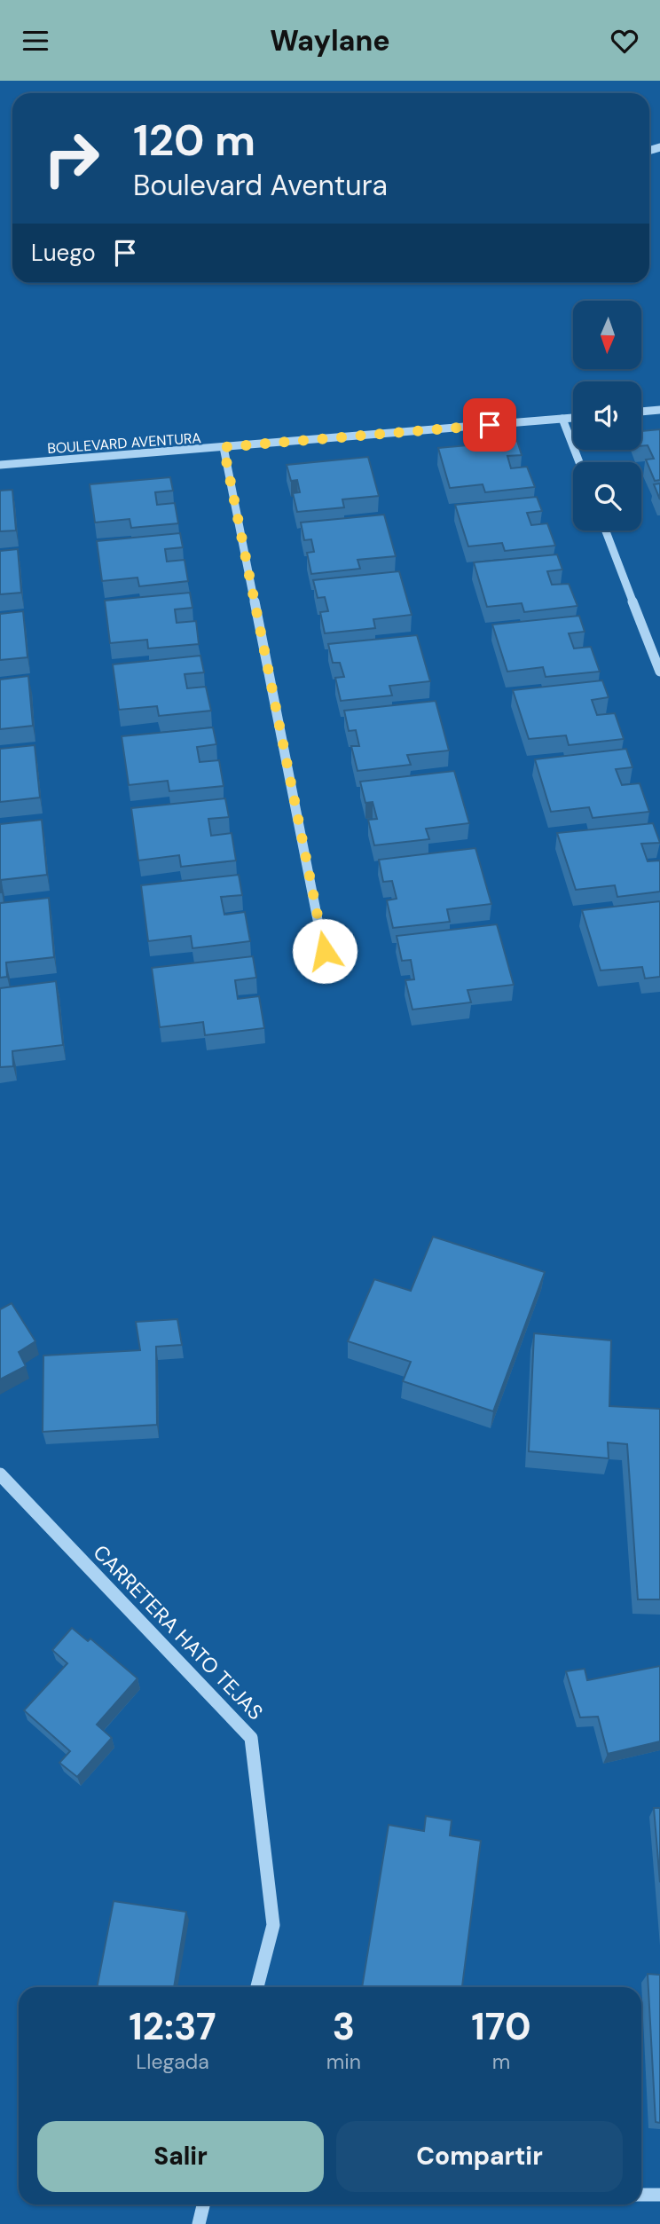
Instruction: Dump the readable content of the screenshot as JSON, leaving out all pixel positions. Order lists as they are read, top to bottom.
{
  "streets": {
    "street": ["BOULEVARD AVENTURA", "CARRETERA HATO TEJAS"]
  },
  "north": "bottom",
  "page": {
    "header": "Waylane",
    "turn": ["120 m", "Boulevard Aventura"],
    "then": "Luego",
    "eta": [
      "12:37",
      "Llegada",
      "3",
      "min",
      "170",
      "m"
    ],
    "buttons": ["Salir", "Compartir"]
  }
}
